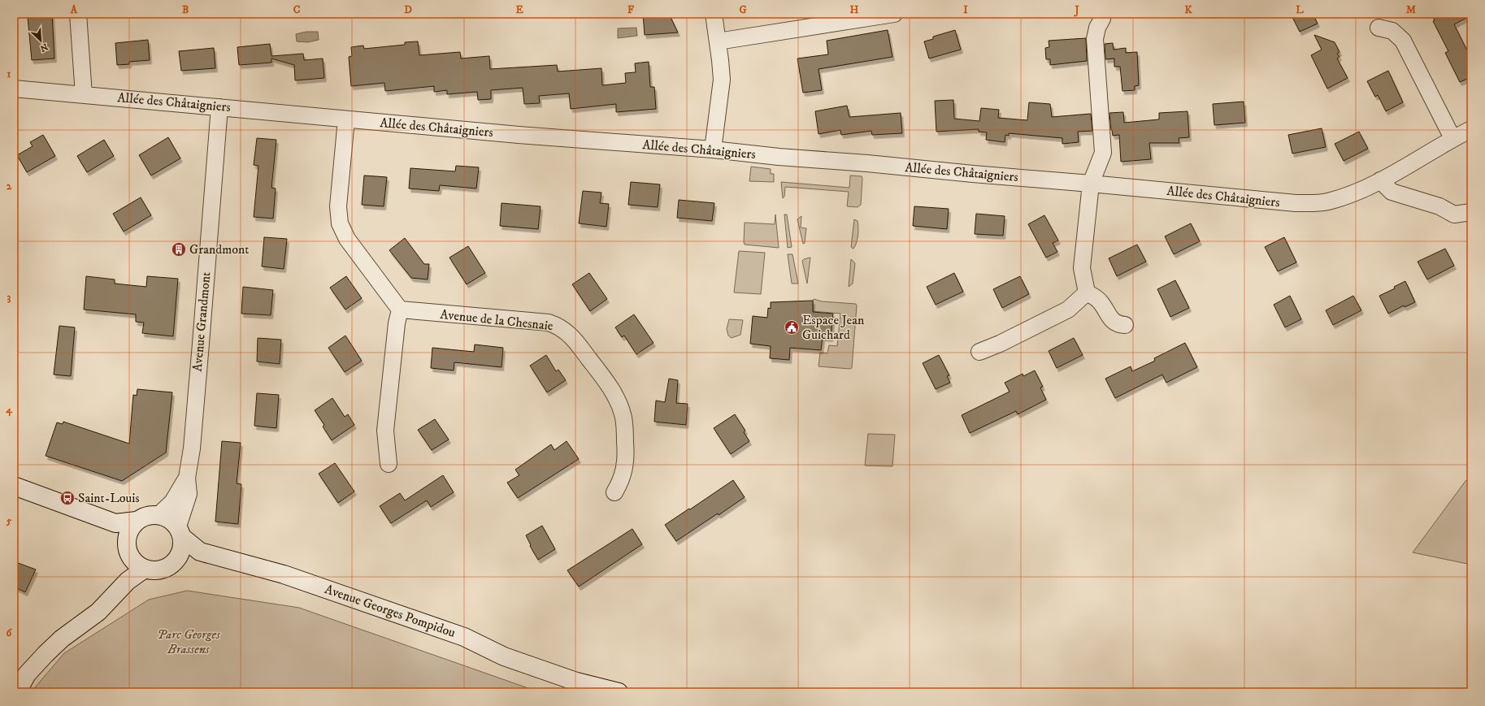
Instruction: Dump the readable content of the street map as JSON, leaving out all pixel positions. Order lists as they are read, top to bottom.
{
  "streets": {
    "street": [
      "Allée des Châtaigniers",
      "Avenue de la Chesnaie",
      "Avenue Grandmont",
      "Avenue Georges Pompidou"
    ]
  },
  "crossings": [
    ["Allée des Châtaigniers", "Avenue Grandmont"],
    ["Avenue Grandmont", "Avenue Georges Pompidou"]
  ],
  "parks": ["Parc Georges Brassens"],
  "places": {
    "building": ["Grandmont"],
    "public building": ["Espace Jean Guichard"],
    "bus stop": ["Saint-Louis"]
  },
  "north": "bottom right",
  "grid": {
    "columns": [
      "A",
      "B",
      "C",
      "D",
      "E",
      "F",
      "G",
      "H",
      "I",
      "J",
      "K",
      "L",
      "M"
    ],
    "rows": [
      "1",
      "2",
      "3",
      "4",
      "5",
      "6"
    ]
  }
}
